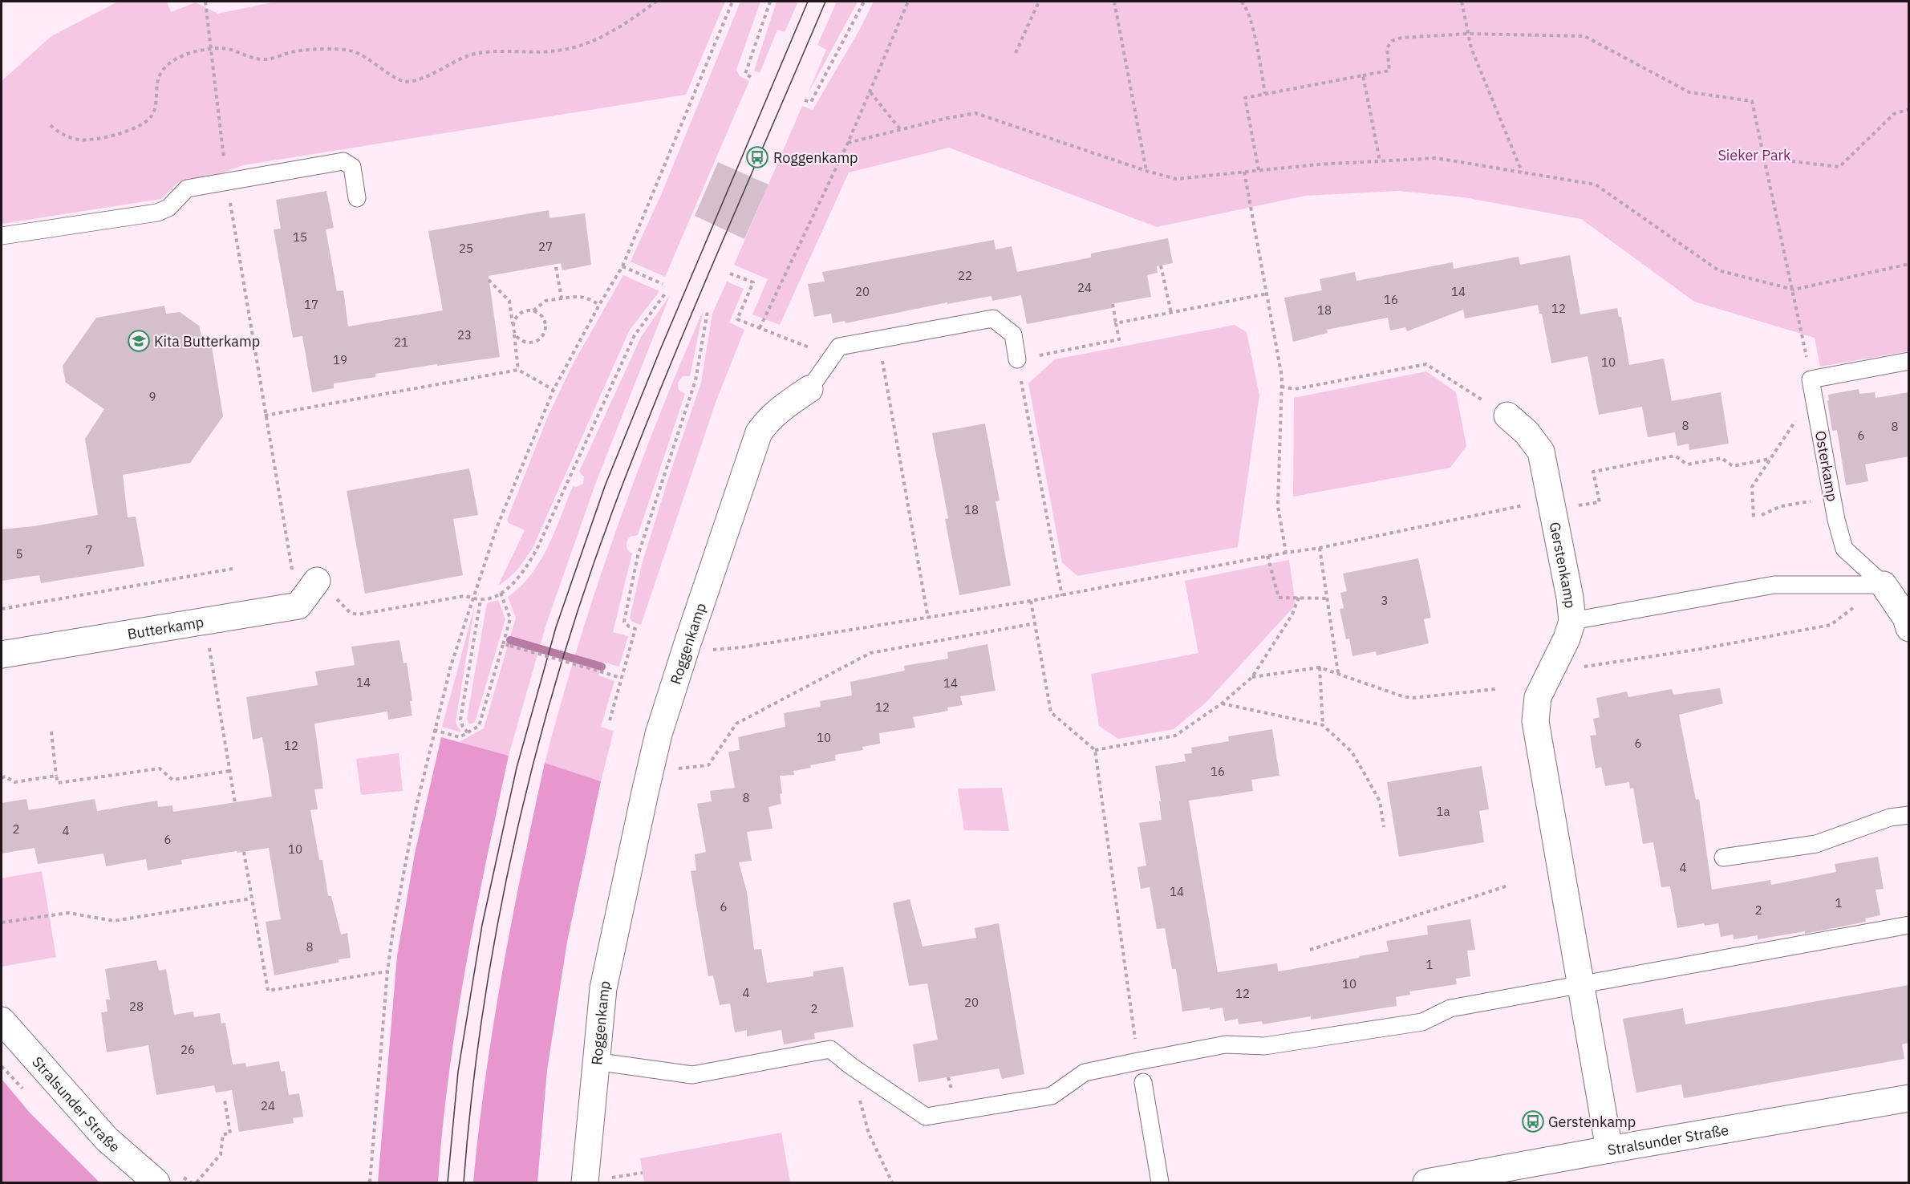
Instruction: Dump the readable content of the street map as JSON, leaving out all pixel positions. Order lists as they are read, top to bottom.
{
  "streets": {
    "street": [
      "Osterkamp",
      "Gerstenkamp",
      "Butterkamp",
      "Roggenkamp",
      "Stralsunder Straße"
    ]
  },
  "crossings": [
    ["Gerstenkamp", "Stralsunder Straße"]
  ],
  "parks": ["Sieker Park"],
  "places": {
    "bus stop": ["Roggenkamp", "Gerstenkamp"],
    "school or university": ["Kita Butterkamp"]
  },
  "house_numbers": [
    "15",
    "27",
    "25",
    "22",
    "24",
    "20",
    "14",
    "16",
    "17",
    "12",
    "18",
    "23",
    "21",
    "19",
    "10",
    "9",
    "8",
    "8",
    "6",
    "18",
    "7",
    "5",
    "3",
    "14",
    "14",
    "12",
    "10",
    "6",
    "12",
    "16",
    "8",
    "1a",
    "2",
    "4",
    "6",
    "10",
    "4",
    "14",
    "1",
    "6",
    "2",
    "8",
    "1",
    "10",
    "4",
    "12",
    "20",
    "28",
    "2",
    "26",
    "24"
  ]
}
